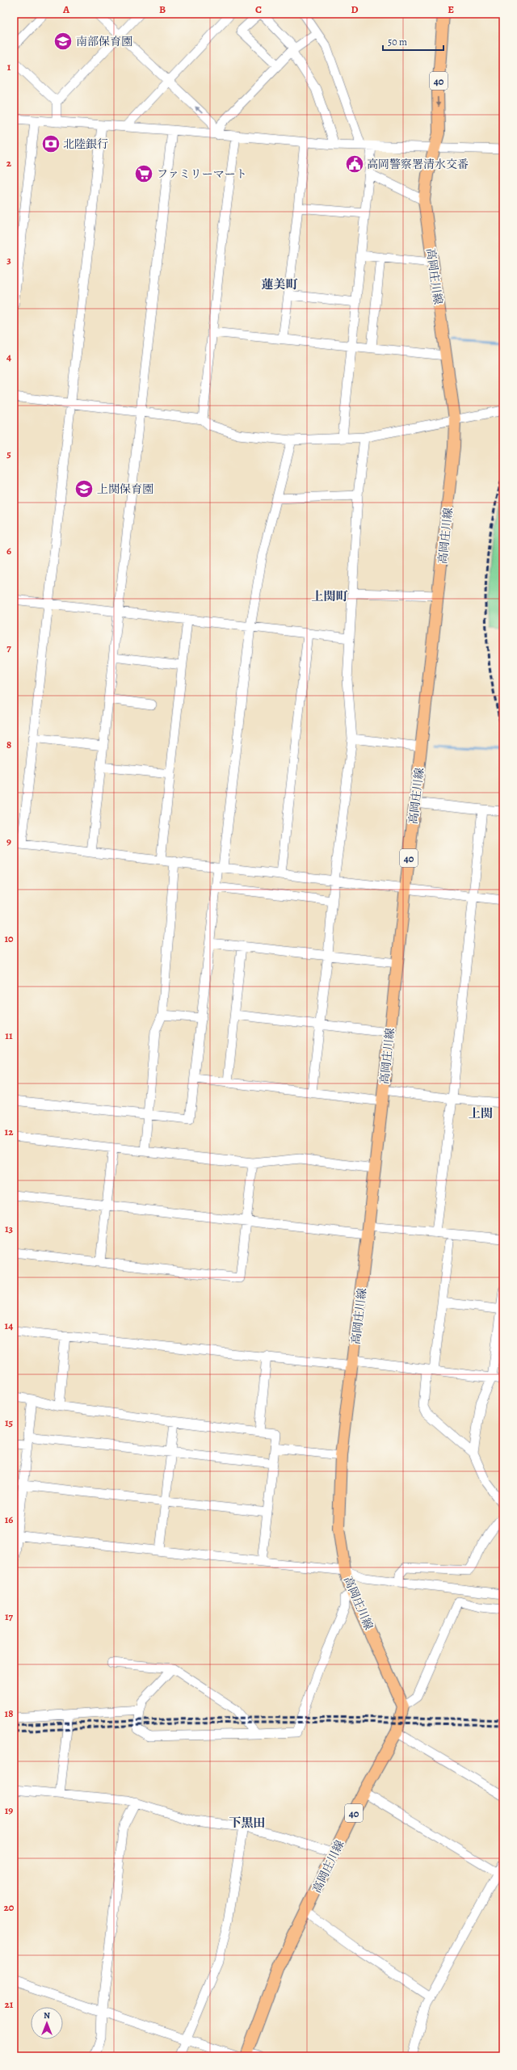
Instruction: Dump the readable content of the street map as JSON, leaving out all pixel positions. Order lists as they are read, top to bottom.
{
  "streets": {
    "main road": ["40", "高岡庄川線"]
  },
  "districts": [
    "蓮美町",
    "上関町",
    "上関",
    "下黒田"
  ],
  "places": {
    "school or university": ["南部保育園", "上関保育園"],
    "bank": ["北陸銀行"],
    "public building": ["高岡警察署清水交番"],
    "supermarket": ["ファミリーマート"]
  },
  "scale_bar": "50 m",
  "north": "top",
  "grid": {
    "columns": [
      "A",
      "B",
      "C",
      "D",
      "E"
    ],
    "rows": [
      "1",
      "2",
      "3",
      "4",
      "5",
      "6",
      "7",
      "8",
      "9",
      "10",
      "11",
      "12",
      "13",
      "14",
      "15",
      "16",
      "17",
      "18",
      "19",
      "20",
      "21"
    ]
  }
}
